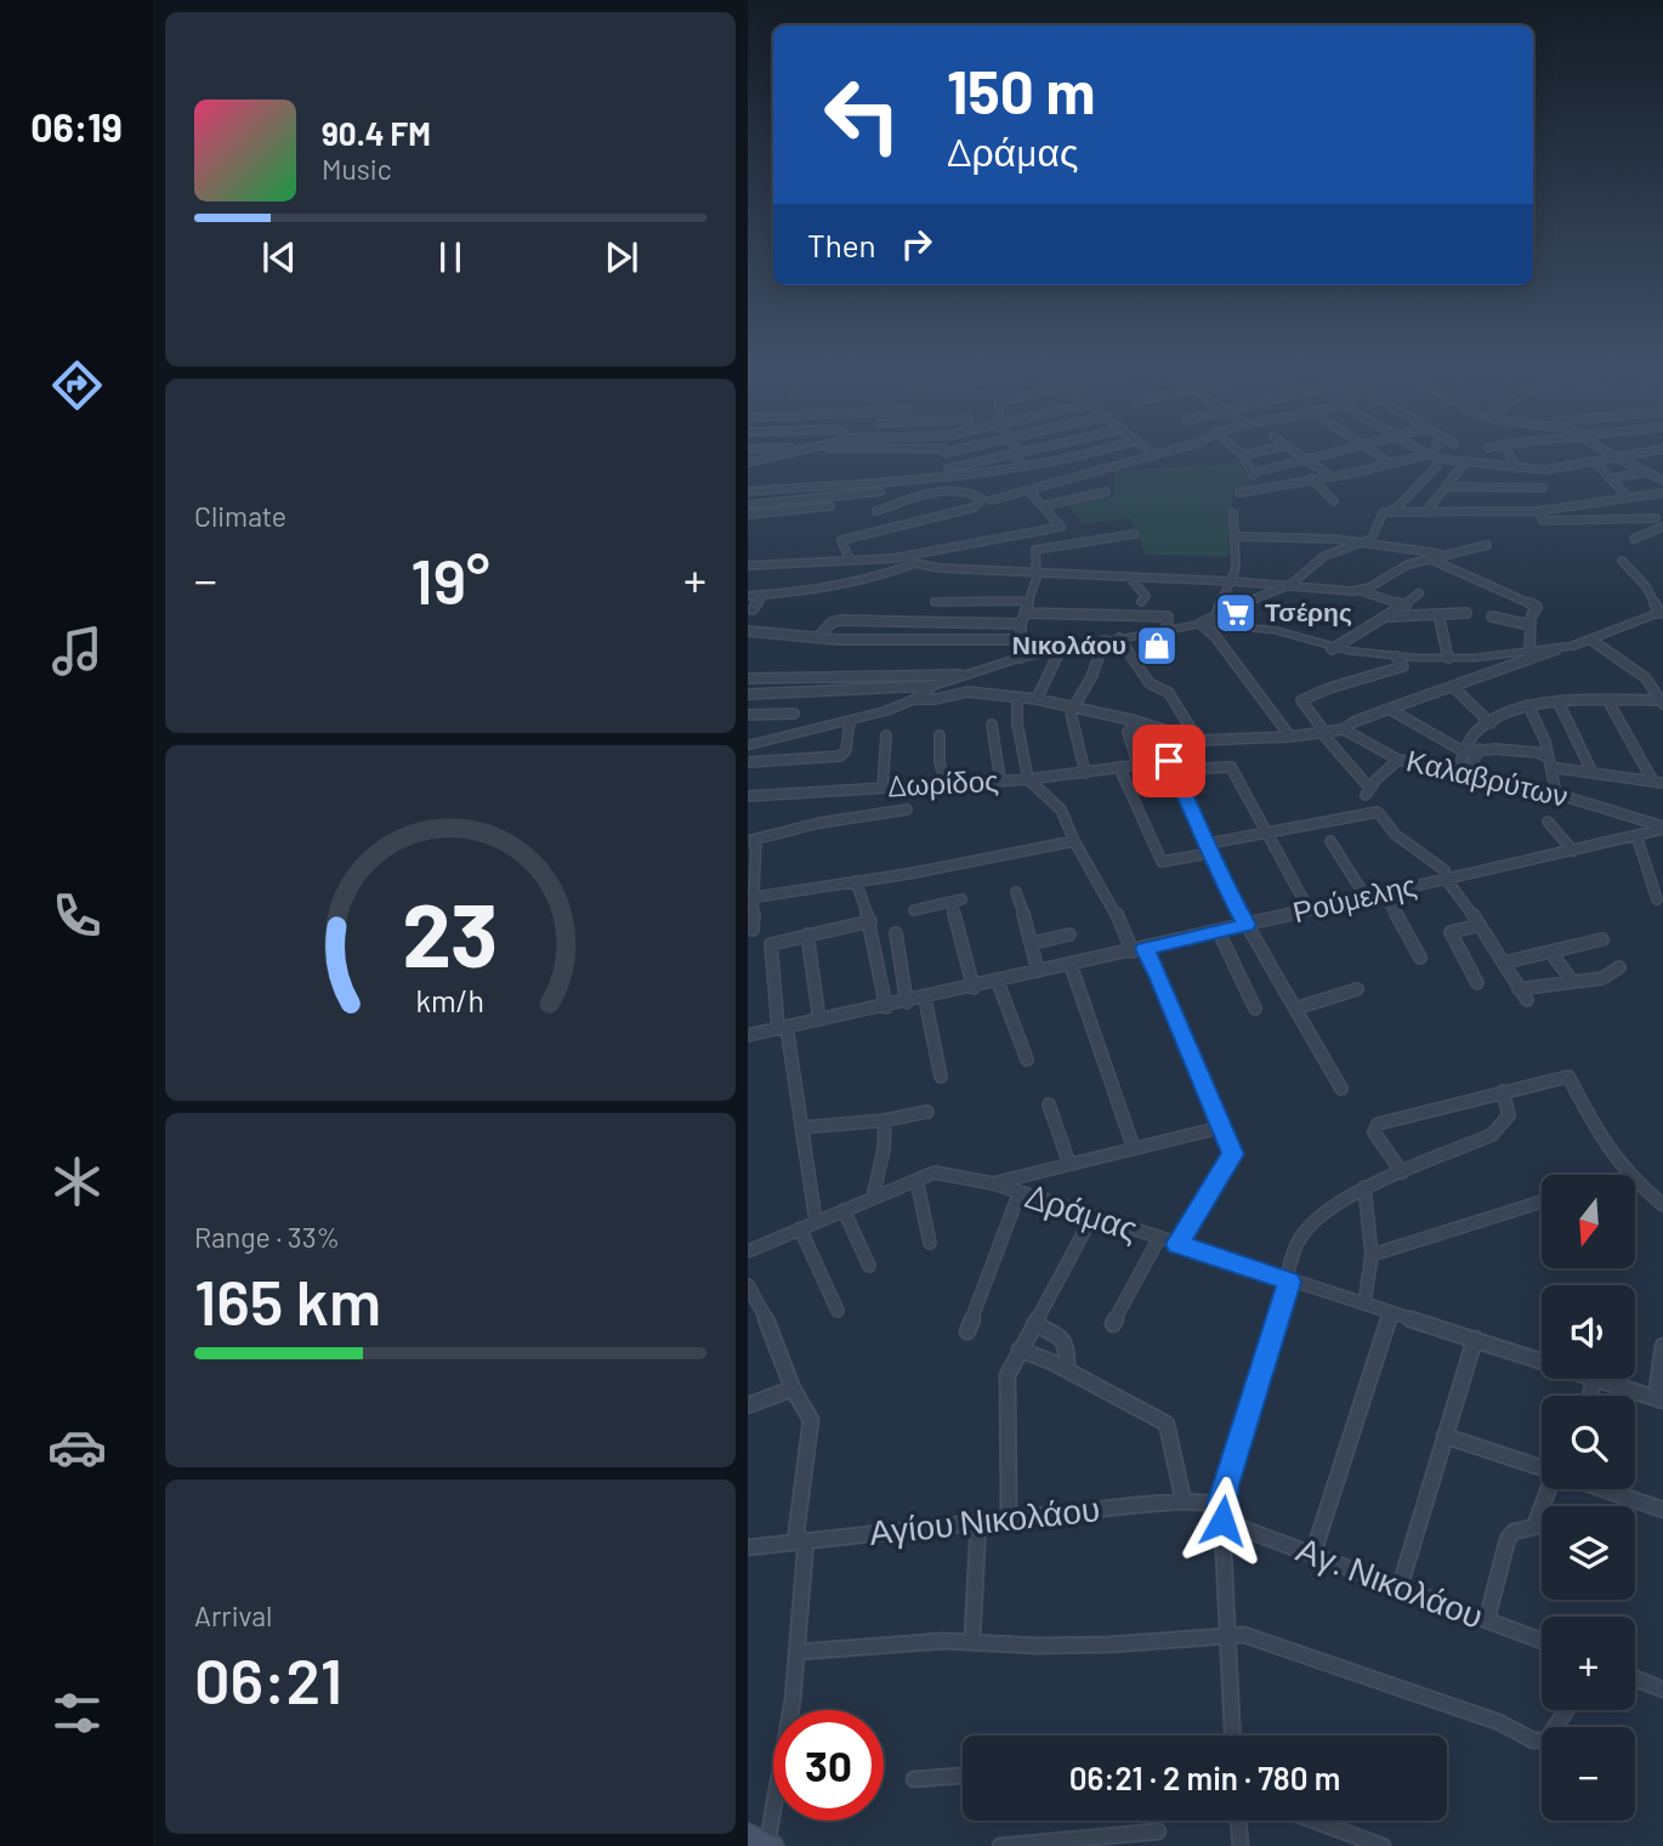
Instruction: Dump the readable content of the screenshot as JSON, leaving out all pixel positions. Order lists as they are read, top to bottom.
{
  "streets": {
    "street": [
      "Καλαβρύτων",
      "Δωρίδος",
      "Ρούμελης",
      "Δράμας",
      "Αγίου Νικολάου",
      "Αγ. Νικολάου"
    ]
  },
  "crossings": [
    ["Καλαβρύτων", "Ρούμελης"]
  ],
  "places": {
    "supermarket": ["Τσέρης"],
    "shop": ["Νικολάου"]
  },
  "north": "bottom",
  "page": {
    "tabs": "06:19",
    "turn": ["150 m", "Δράμας"],
    "song": ["90.4 FM", "Music"],
    "then": "Then",
    "tile": [
      "Climate",
      ["Range · 33%", "165 km"],
      ["Arrival", "06:21"]
    ],
    "heat": ["−", "19°", "+"],
    "map_buttons": ["+", "−"],
    "limit": "30",
    "trip": "06:21 · 2 min · 780 m",
    "gauge": ["23", "km/h"]
  }
}
